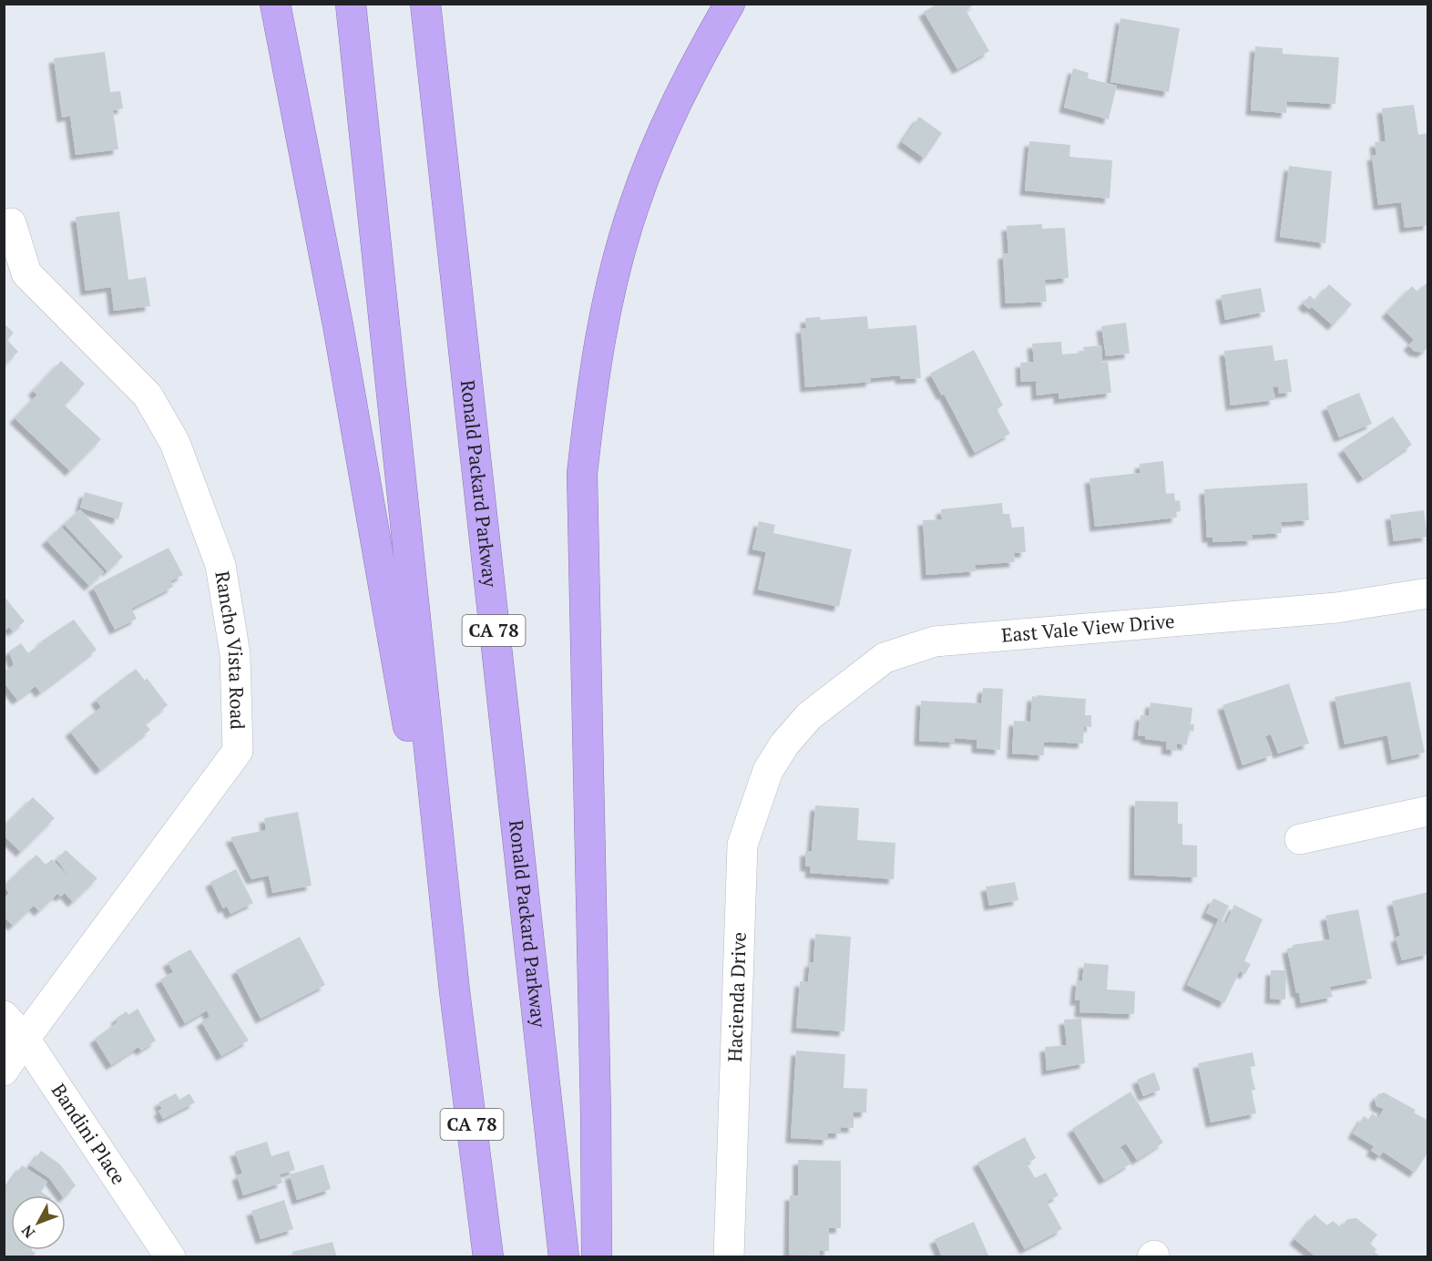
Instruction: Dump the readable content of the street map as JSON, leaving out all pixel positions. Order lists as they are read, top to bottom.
{
  "streets": {
    "highway": ["Ronald Packard Parkway", "CA 78"],
    "street": [
      "East Vale View Drive",
      "Rancho Vista Road",
      "Hacienda Drive",
      "Bandini Place"
    ]
  },
  "crossings": [
    ["East Vale View Drive", "Hacienda Drive"],
    ["Rancho Vista Road", "Bandini Place"]
  ],
  "north": "bottom left"
}
